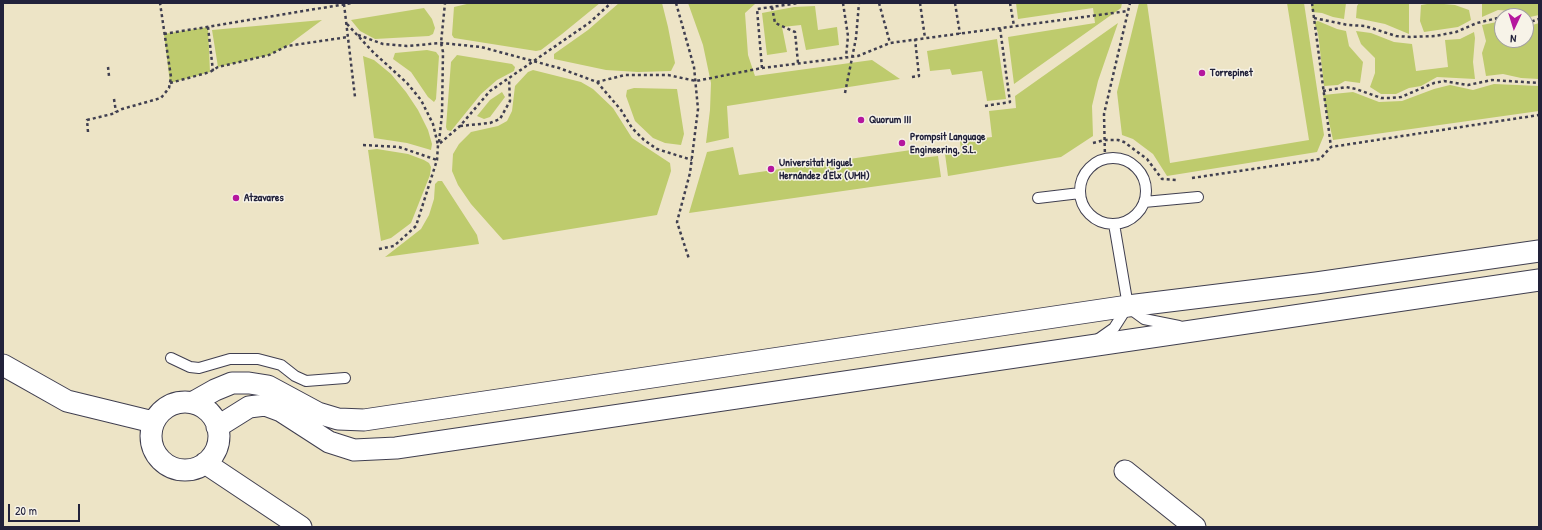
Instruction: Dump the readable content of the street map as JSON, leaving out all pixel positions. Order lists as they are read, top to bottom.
{
  "places": [
    "Torrepinet",
    "Quorum III",
    "Prompsit Language Engineering, S.L.",
    "Universitat Miguel Hernández d'Elx (UMH)",
    "Atzavares"
  ],
  "scale_bar": "20 m",
  "north": "bottom"
}
